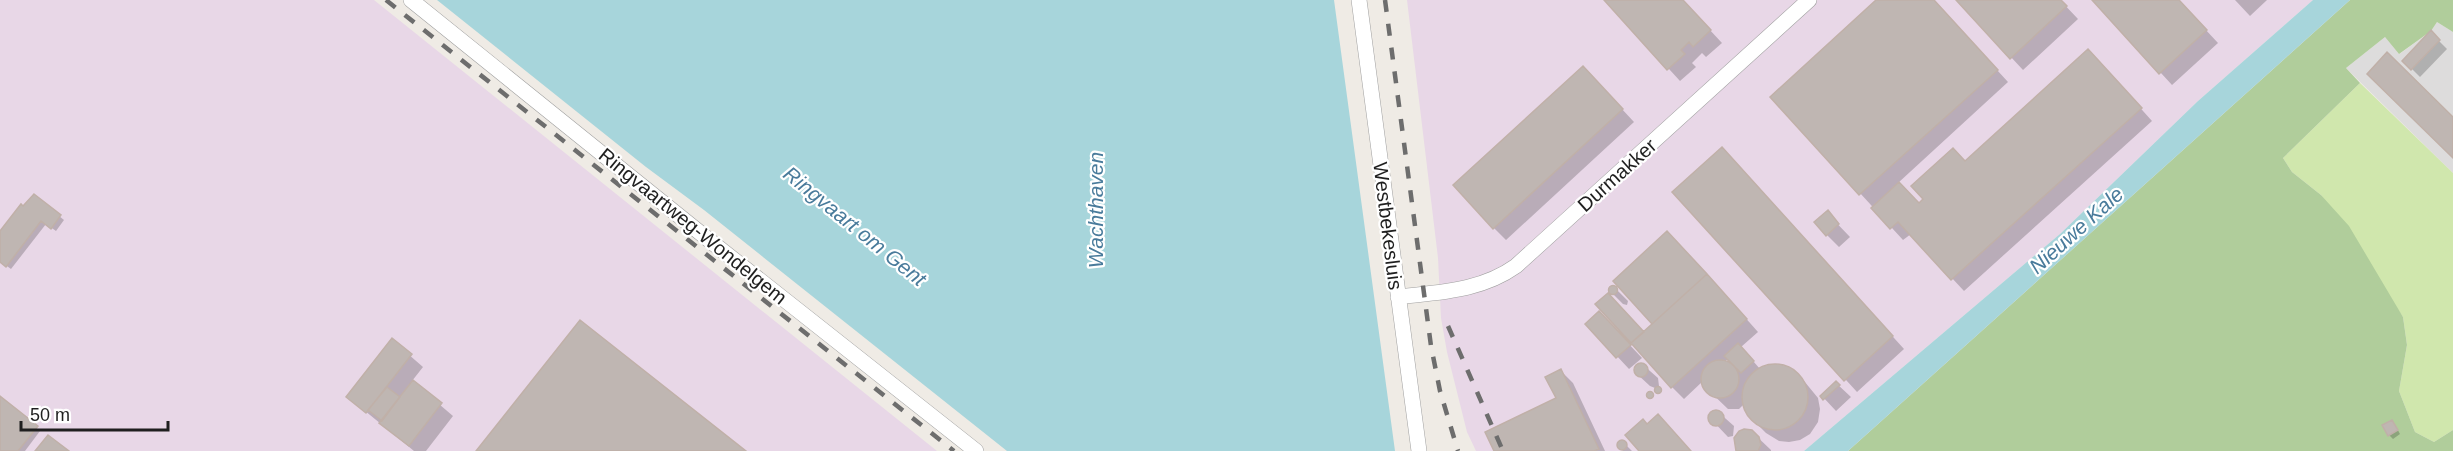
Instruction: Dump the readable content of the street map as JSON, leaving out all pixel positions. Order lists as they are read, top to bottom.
{
  "streets": {
    "street": ["Durmakker", "Ringvaartweg-Wondelgem", "Westbekesluis"]
  },
  "crossings": [
    ["Durmakker", "Westbekesluis"]
  ],
  "water": ["Wachthaven", "Ringvaart om Gent", "Nieuwe Kale"],
  "scale_bar": "50 m"
}
